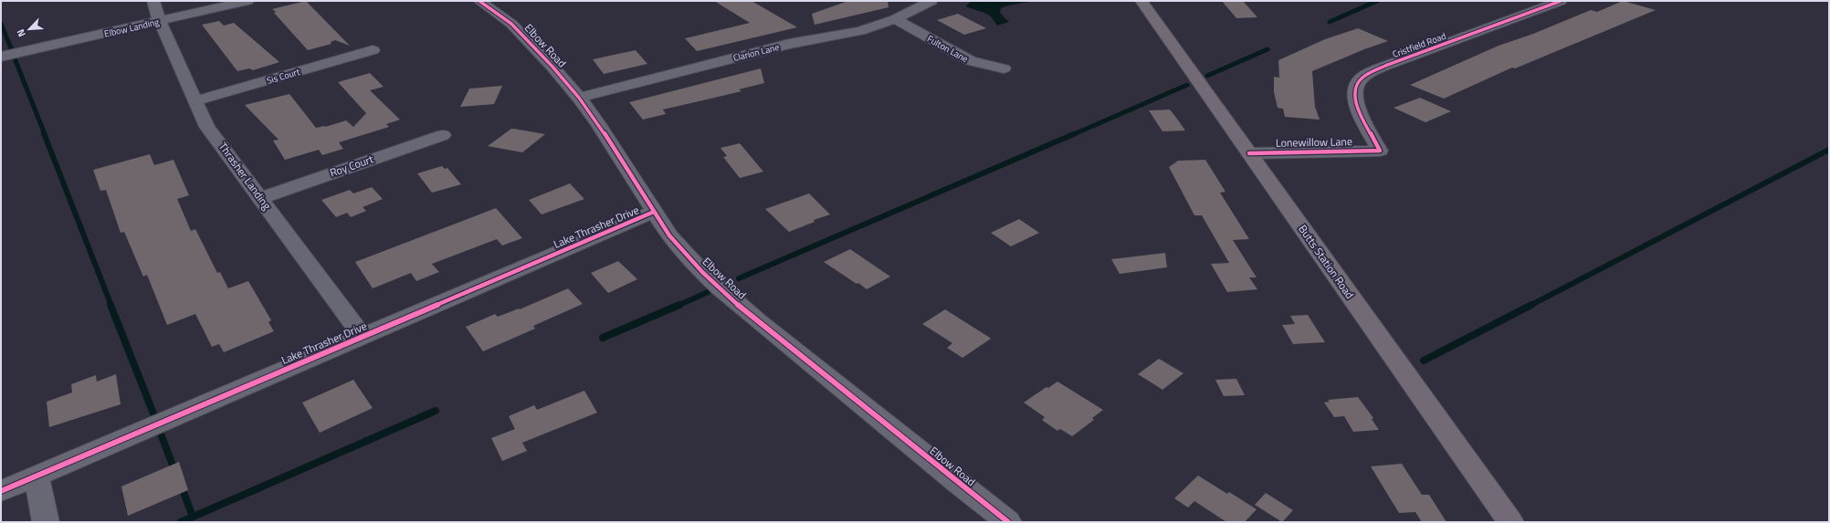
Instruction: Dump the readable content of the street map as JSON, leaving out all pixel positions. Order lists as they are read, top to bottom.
{
  "streets": {
    "main road": ["Butts Station Road"],
    "street": [
      "Elbow Landing",
      "Cristfield Road",
      "Elbow Road",
      "Fulton Lane",
      "Clarion Lane",
      "Sis Court",
      "Lonewillow Lane",
      "Roy Court",
      "Thrasher Landing",
      "Lake Thrasher Drive"
    ]
  },
  "crossings": [
    ["Elbow Landing", "Thrasher Landing"],
    ["Cristfield Road", "Lonewillow Lane"],
    ["Elbow Road", "Clarion Lane"],
    ["Elbow Road", "Lake Thrasher Drive"],
    ["Fulton Lane", "Clarion Lane"],
    ["Sis Court", "Thrasher Landing"],
    ["Lonewillow Lane", "Butts Station Road"],
    ["Roy Court", "Thrasher Landing"],
    ["Thrasher Landing", "Lake Thrasher Drive"]
  ],
  "north": "bottom left"
}
